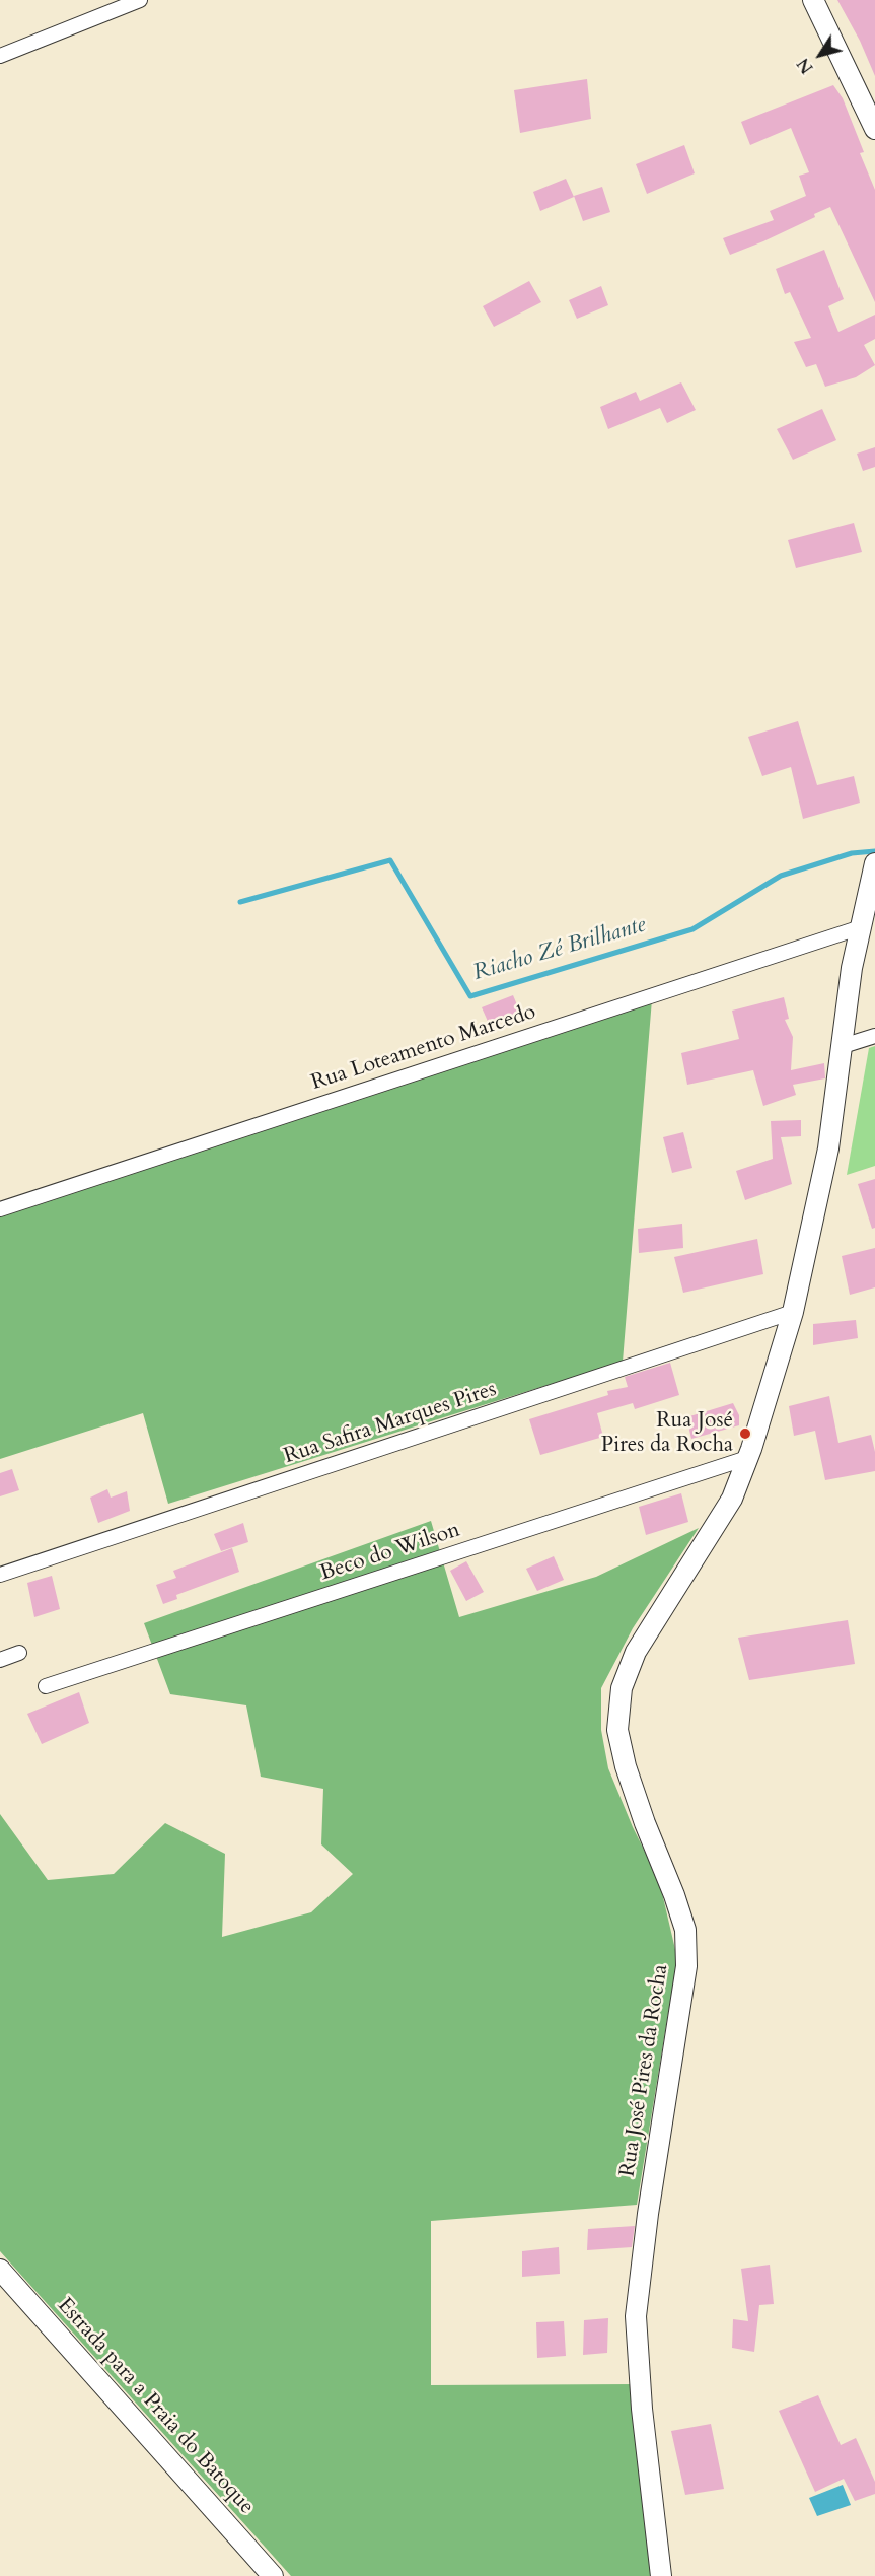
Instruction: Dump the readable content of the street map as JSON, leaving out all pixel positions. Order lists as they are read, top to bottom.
{
  "streets": {
    "street": [
      "Rua Loteamento Marcedo",
      "Rua Safira Marques Pires",
      "Beco do Wilson",
      "Rua José Pires da Rocha",
      "Estrada para a Praia do Batoque"
    ]
  },
  "crossings": [
    ["Rua Loteamento Marcedo", "Rua José Pires da Rocha"],
    ["Rua Safira Marques Pires", "Rua José Pires da Rocha"],
    ["Beco do Wilson", "Rua José Pires da Rocha"]
  ],
  "water": ["Riacho Zé Brilhante"],
  "places": ["Rua José Pires da Rocha"],
  "north": "bottom left"
}
